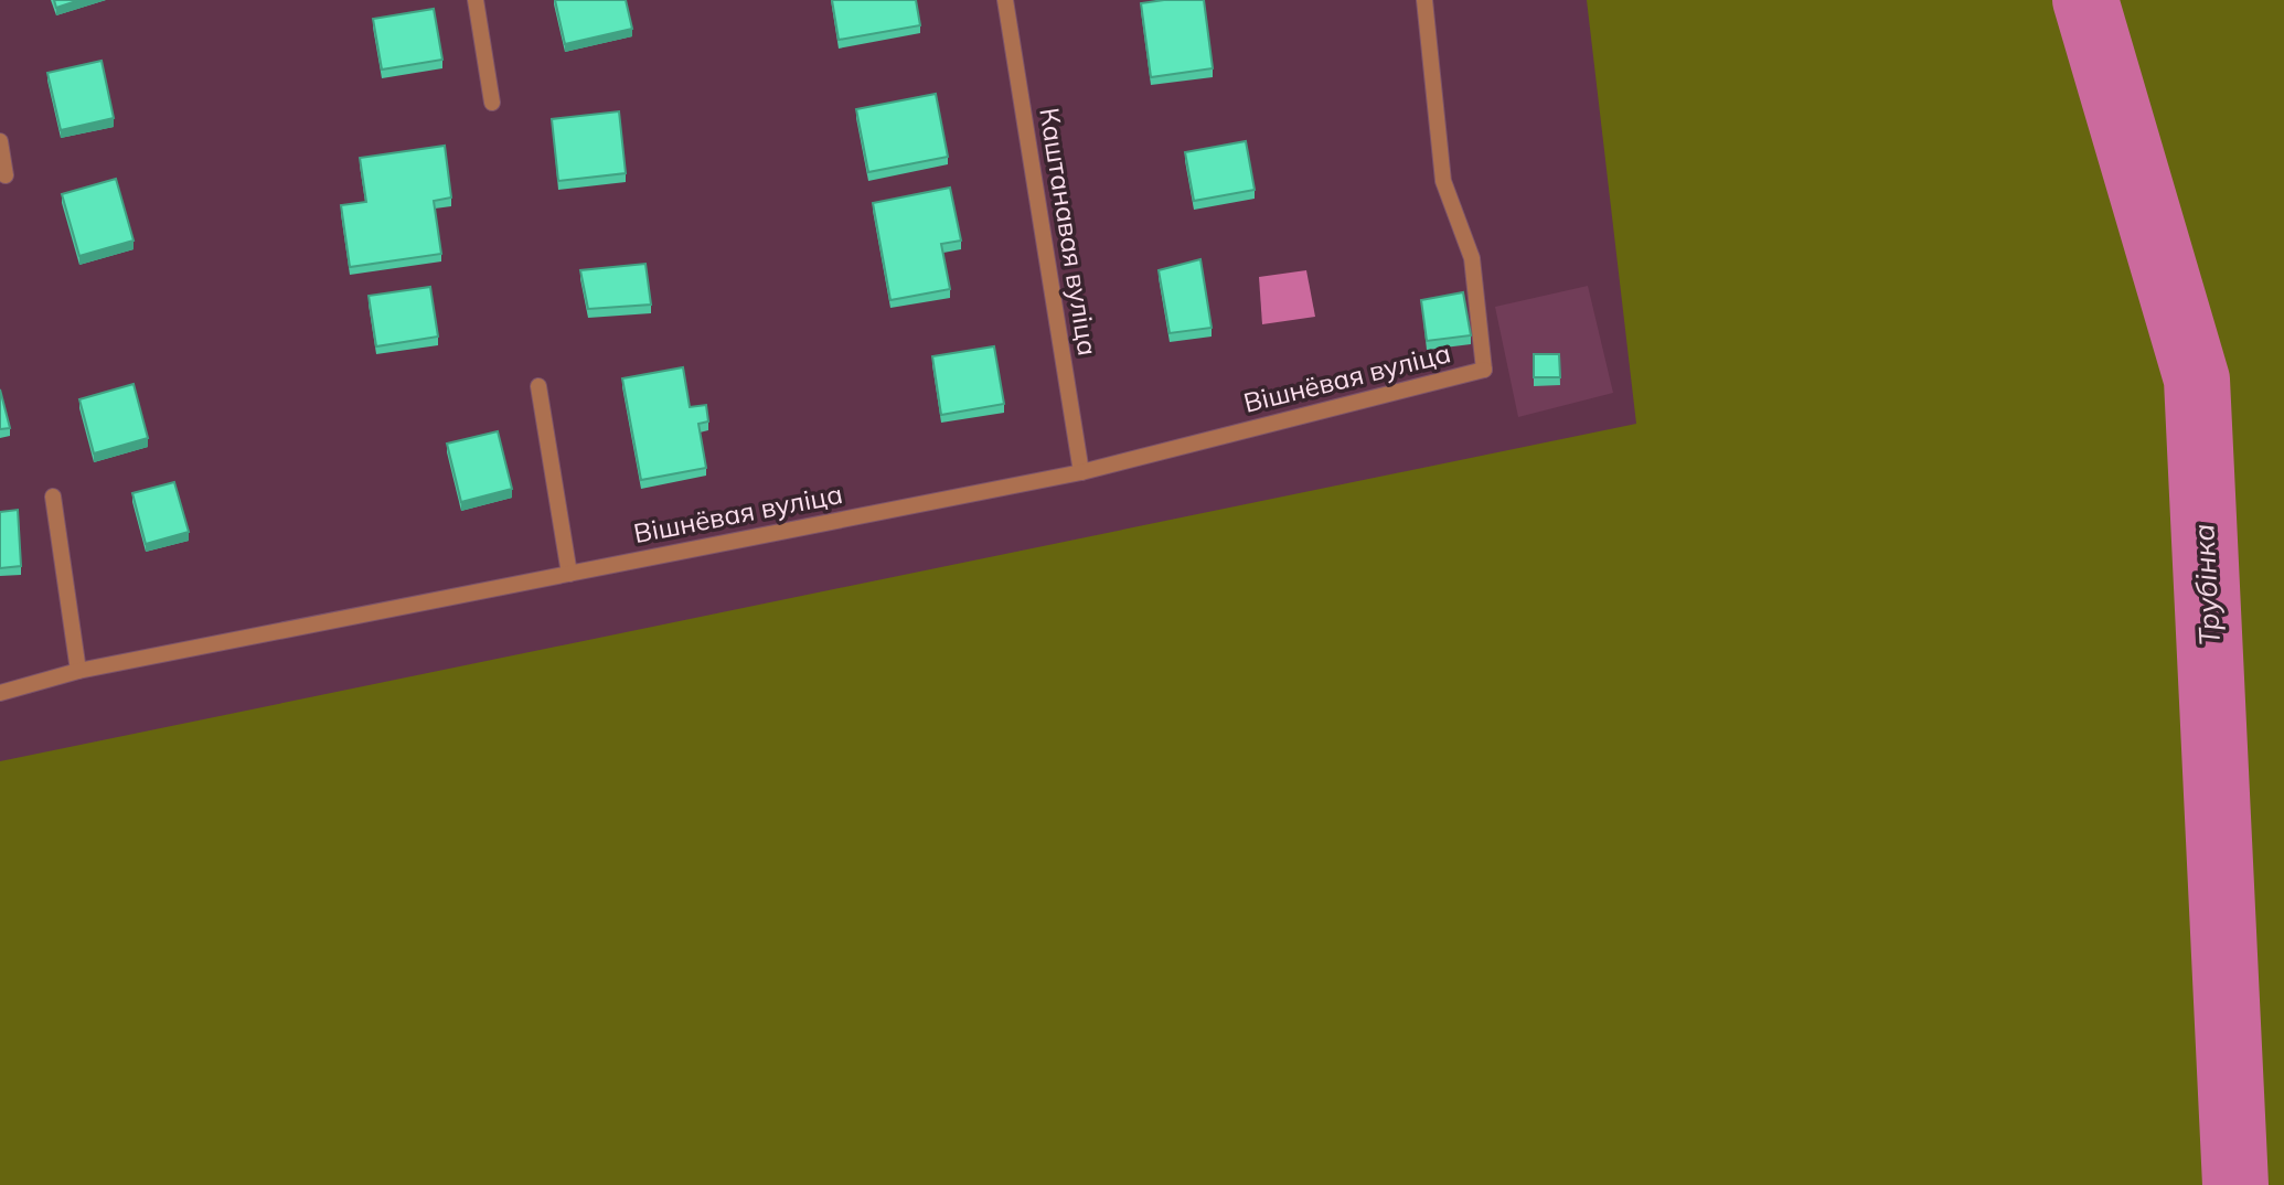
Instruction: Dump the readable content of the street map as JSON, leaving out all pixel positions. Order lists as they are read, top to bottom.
{
  "streets": {
    "street": ["Каштанавая вуліца", "Вішнёвая вуліца"]
  },
  "crossings": [
    ["Каштанавая вуліца", "Вішнёвая вуліца"]
  ],
  "water": ["Трубінка"]
}
